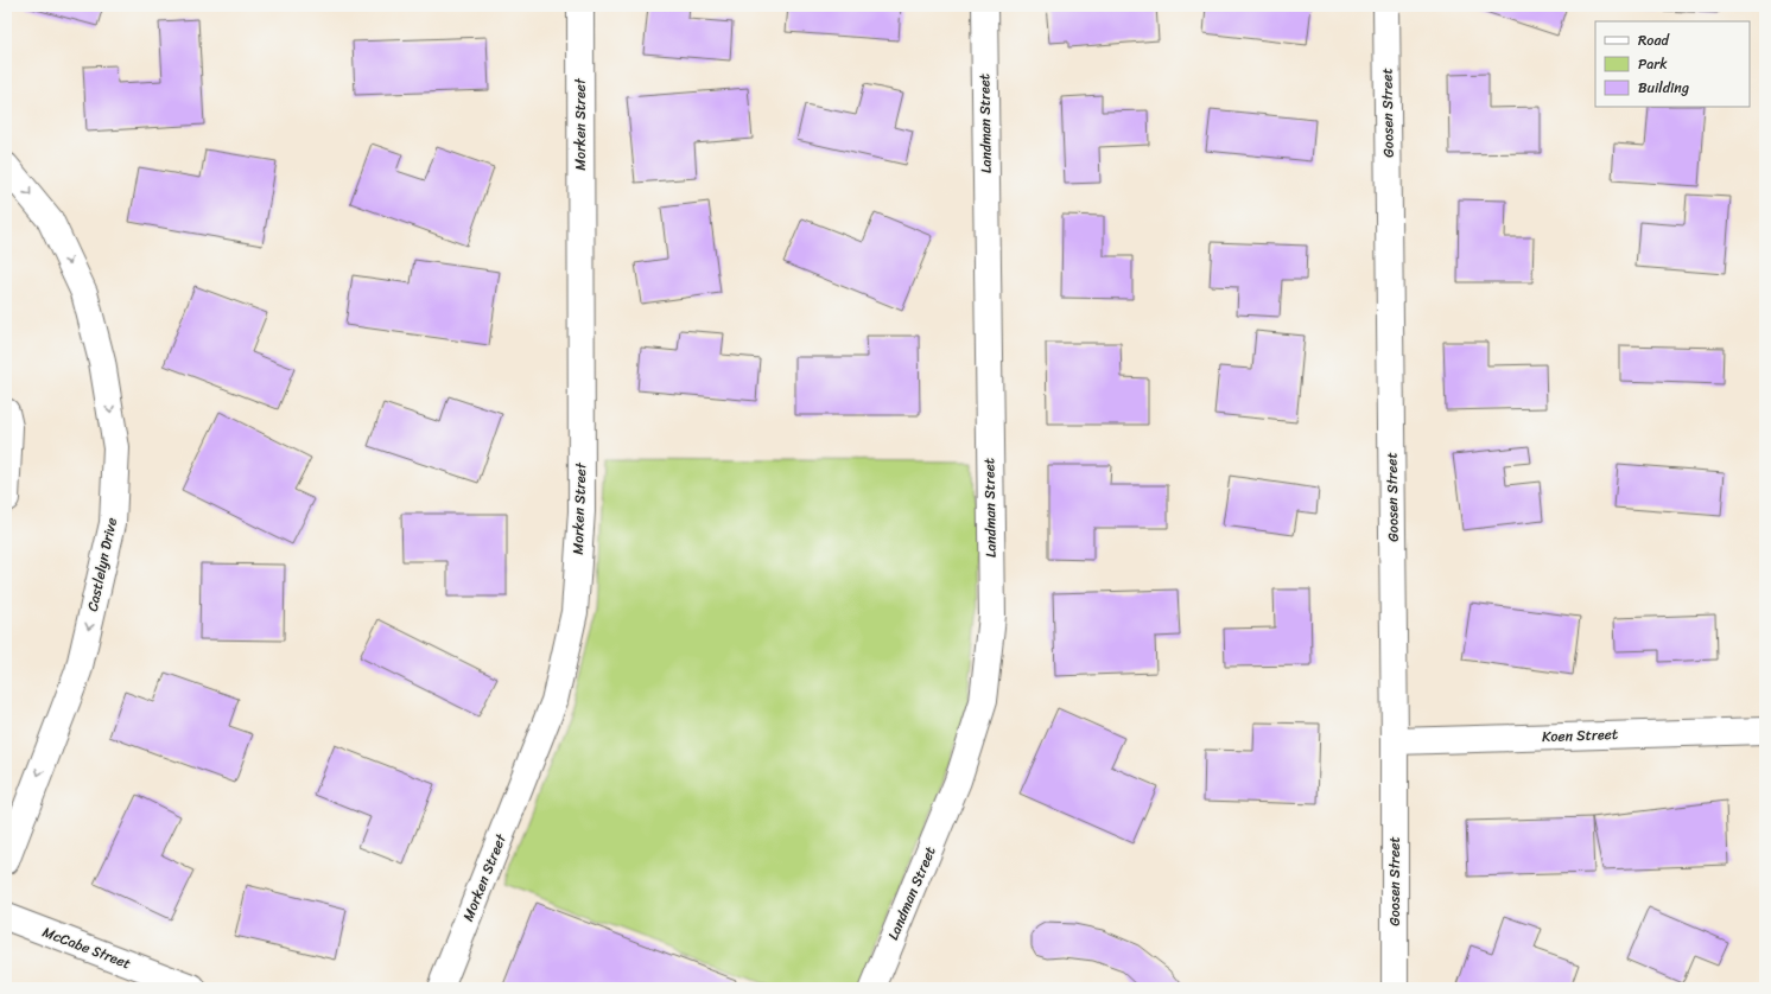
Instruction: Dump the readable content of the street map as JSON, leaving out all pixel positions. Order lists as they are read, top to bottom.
{
  "streets": {
    "street": [
      "Goosen Street",
      "Landman Street",
      "Morken Street",
      "Castlelyn Drive",
      "Koen Street",
      "McCabe Street"
    ]
  },
  "crossings": [
    ["Goosen Street", "Koen Street"]
  ],
  "one_way": ["Castlelyn Drive"],
  "legend": ["Road", "Park", "Building"]
}
